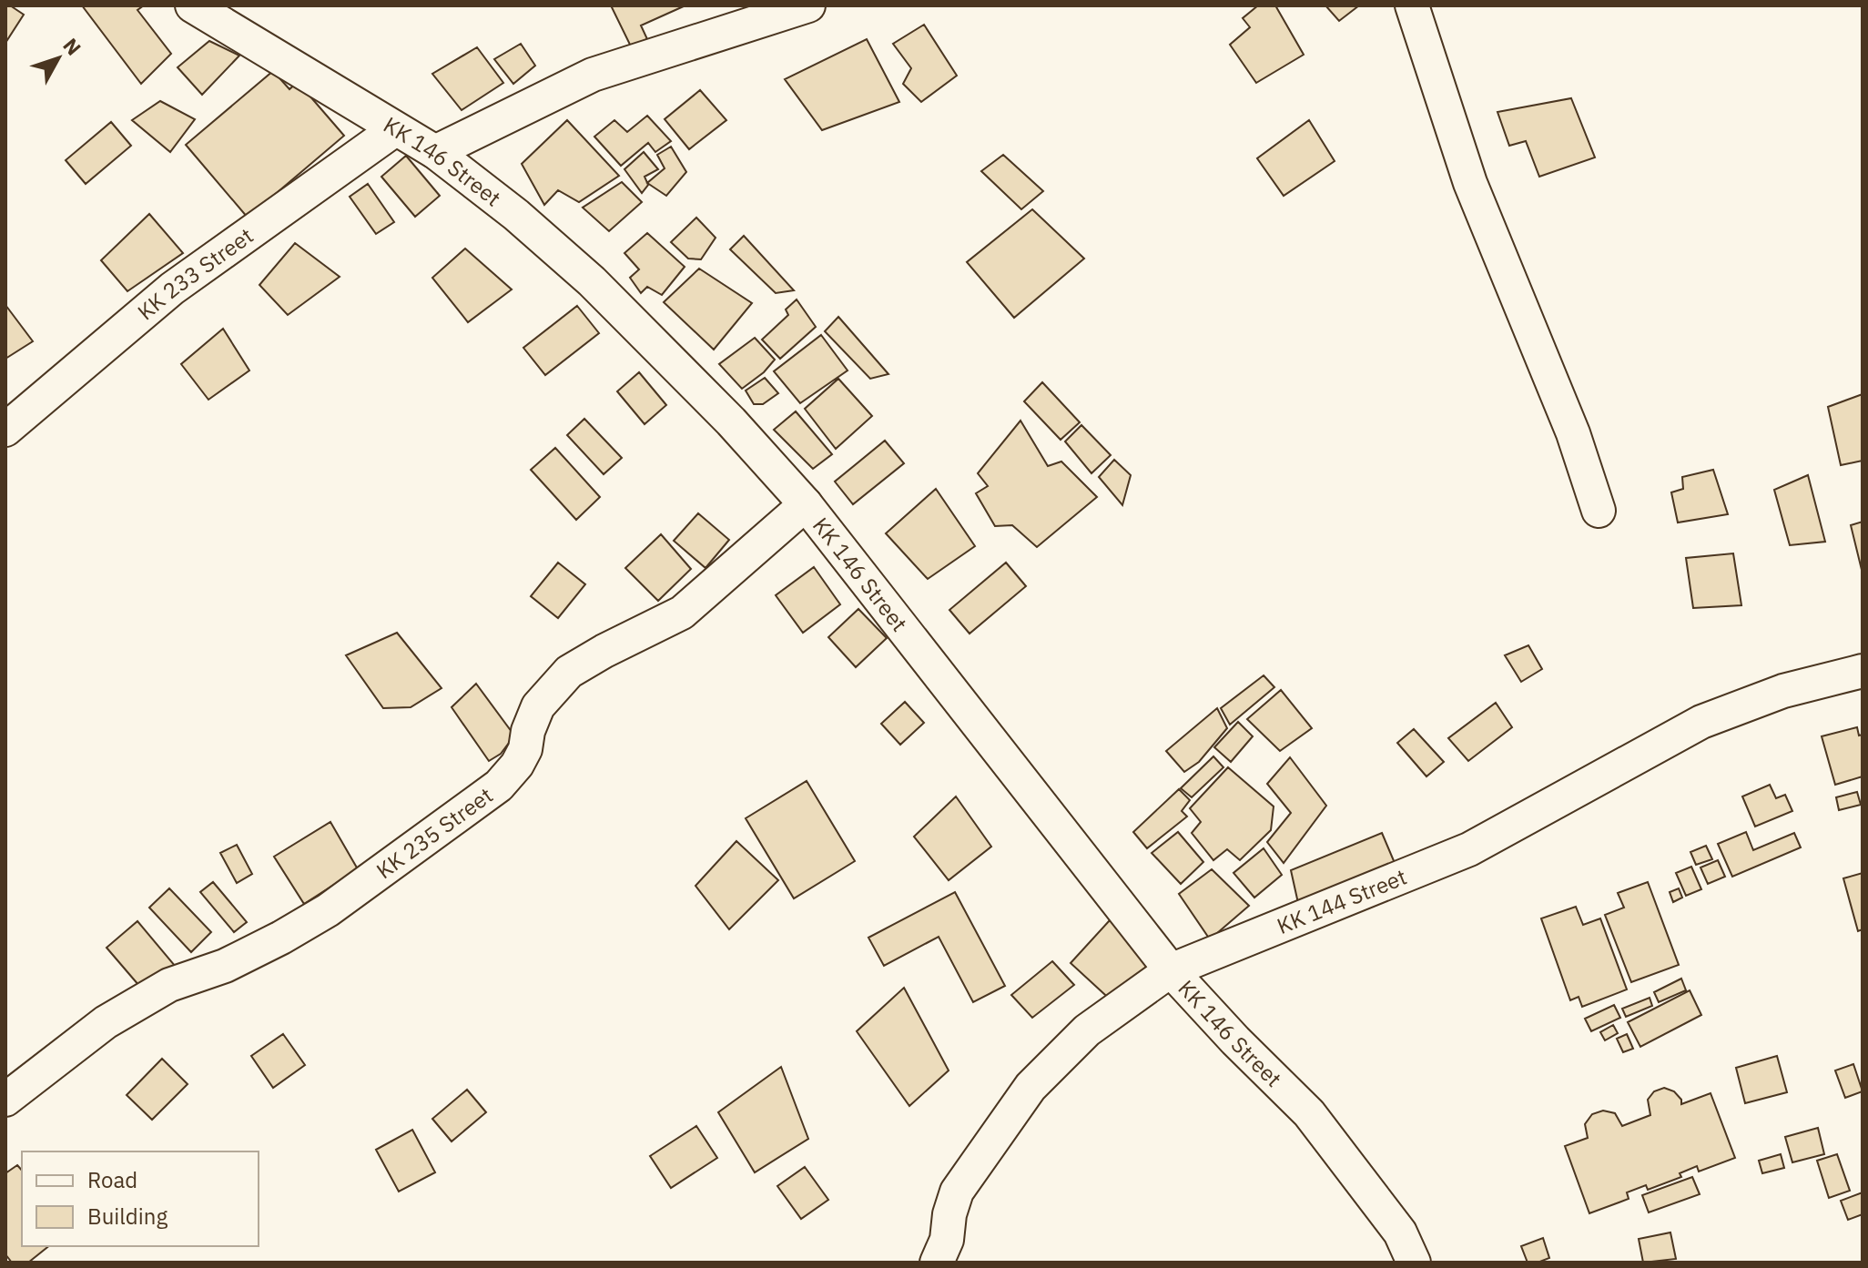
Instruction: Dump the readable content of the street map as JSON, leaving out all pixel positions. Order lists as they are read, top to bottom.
{
  "streets": {
    "street": [
      "KK 146 Street",
      "KK 233 Street",
      "KK 235 Street",
      "KK 144 Street"
    ]
  },
  "crossings": [
    ["KK 146 Street", "KK 233 Street"],
    ["KK 146 Street", "KK 235 Street"],
    ["KK 146 Street", "KK 144 Street"]
  ],
  "legend": ["Road", "Building"],
  "north": "top right"
}
